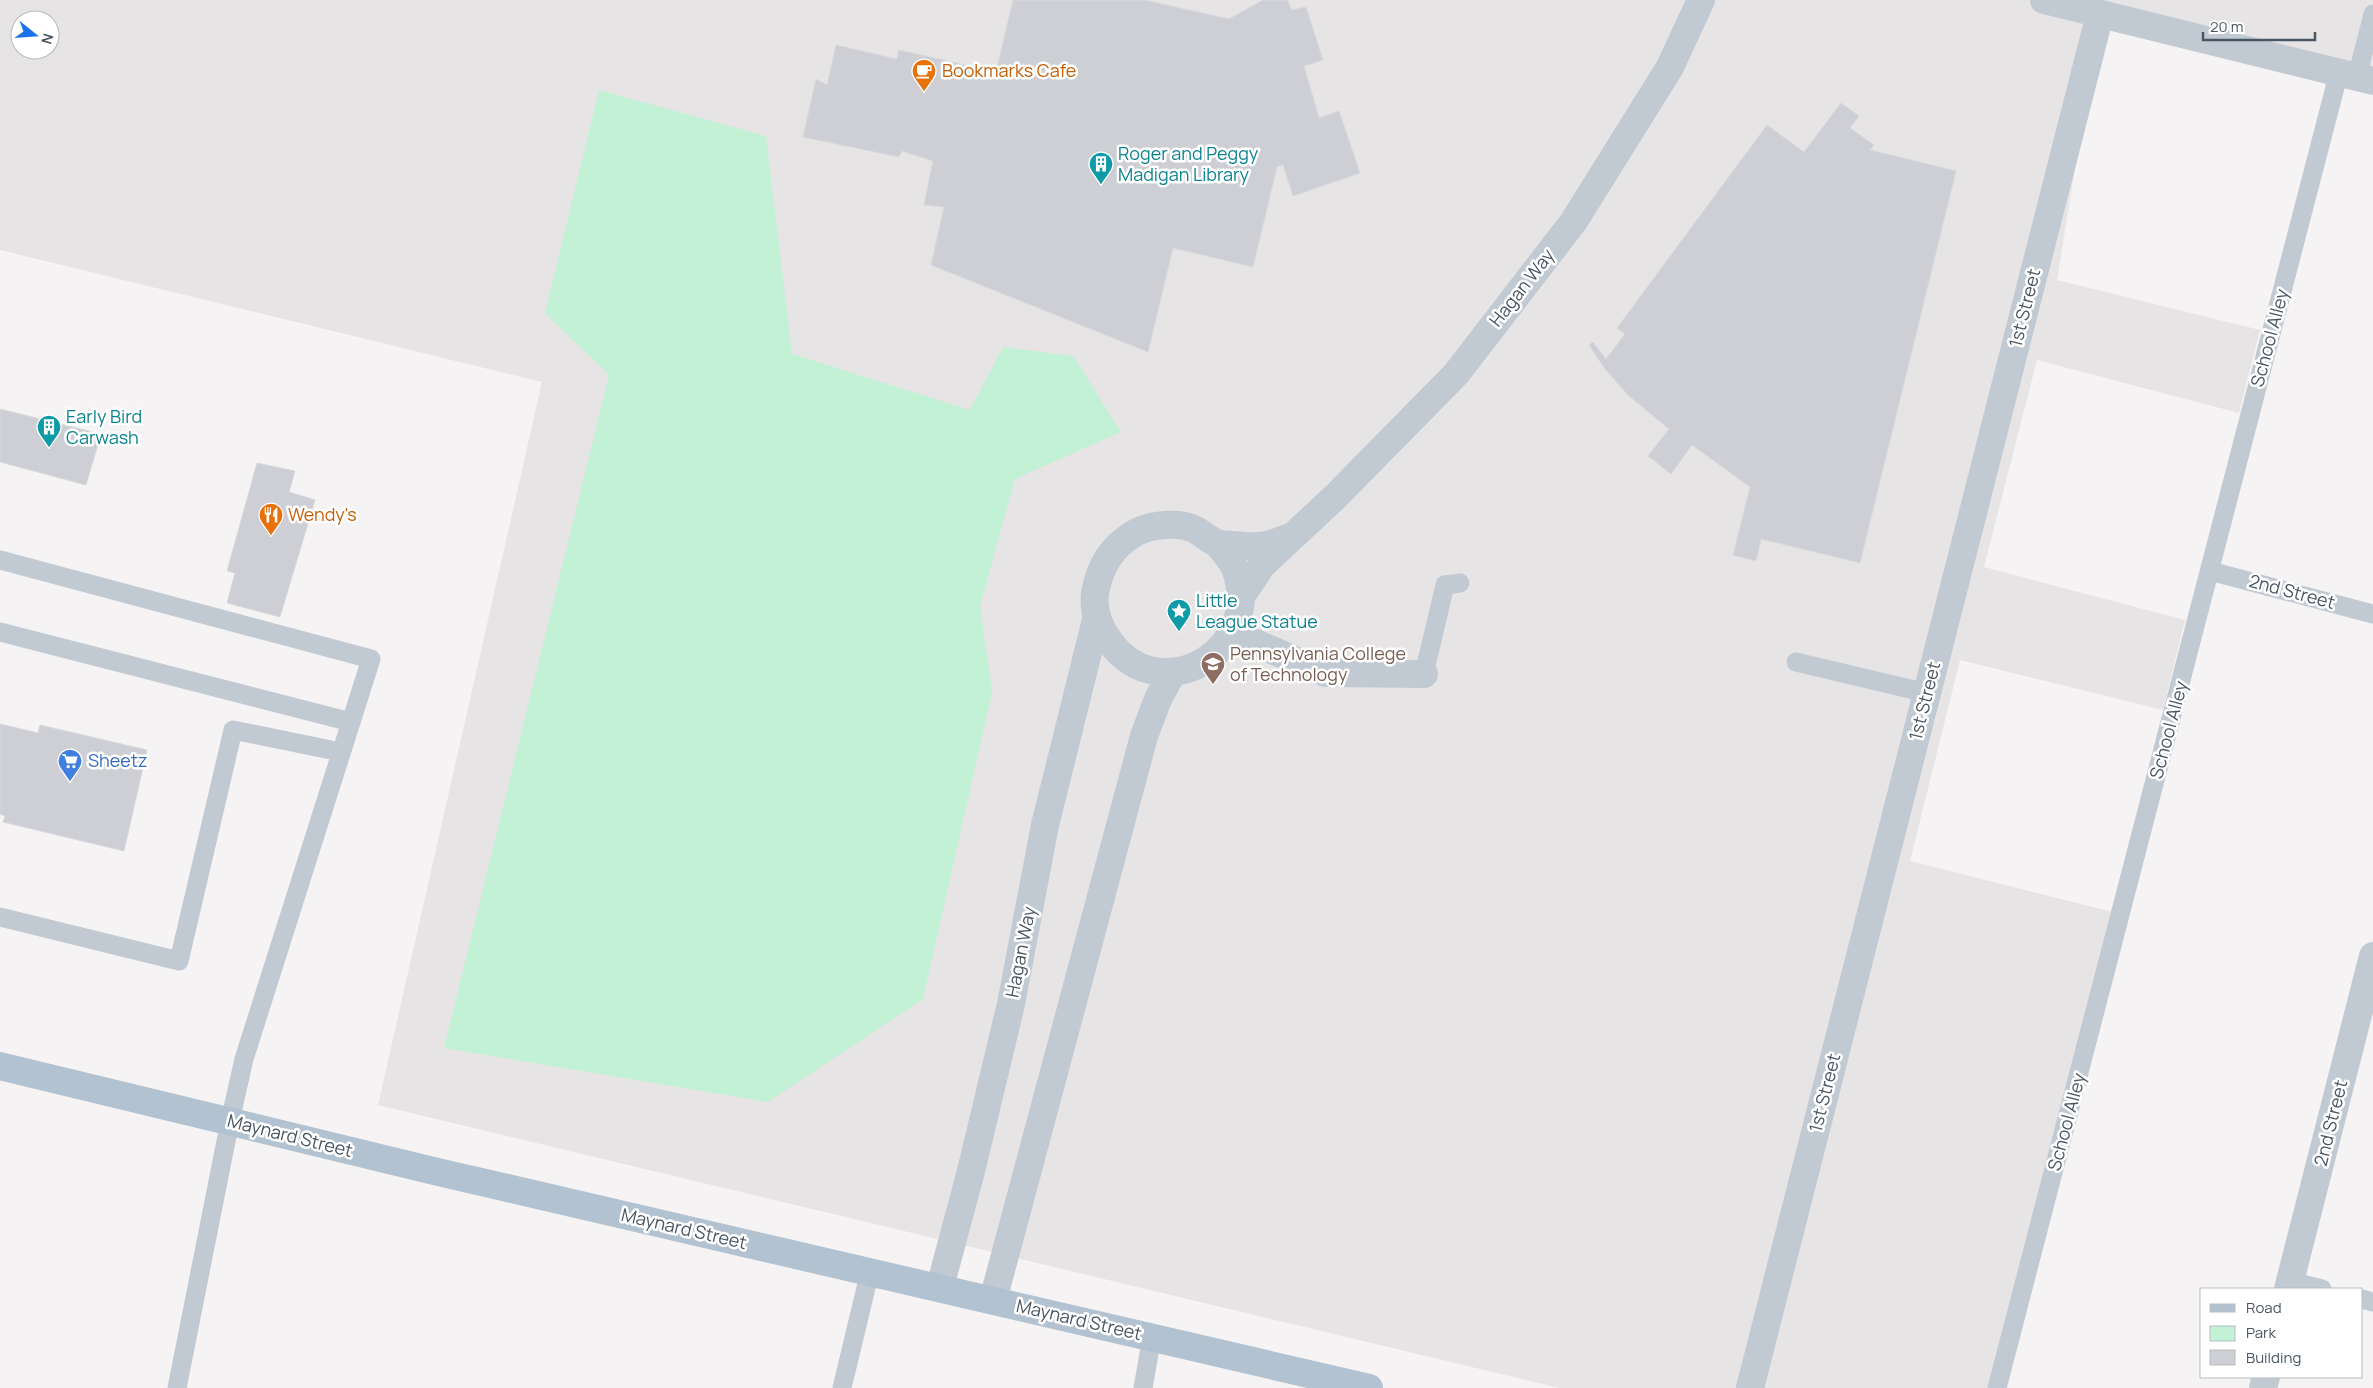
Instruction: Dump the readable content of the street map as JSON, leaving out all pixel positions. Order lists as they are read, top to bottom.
{
  "streets": {
    "main road": ["Maynard Street"],
    "street": ["Hagan Way", "1st Street", "2nd Street"],
    "lane": ["School Alley"]
  },
  "crossings": [
    ["Hagan Way", "Maynard Street"],
    ["School Alley", "2nd Street"]
  ],
  "places": {
    "cafe": ["Bookmarks Cafe"],
    "building": ["Roger and Peggy Madigan Library", "Early Bird Carwash"],
    "restaurant": ["Wendy's"],
    "place": ["Little League Statue"],
    "school or university": ["Pennsylvania College of Technology"],
    "supermarket": ["Sheetz"]
  },
  "legend": ["Road", "Park", "Building"],
  "scale_bar": "20 m",
  "north": "right"
}
